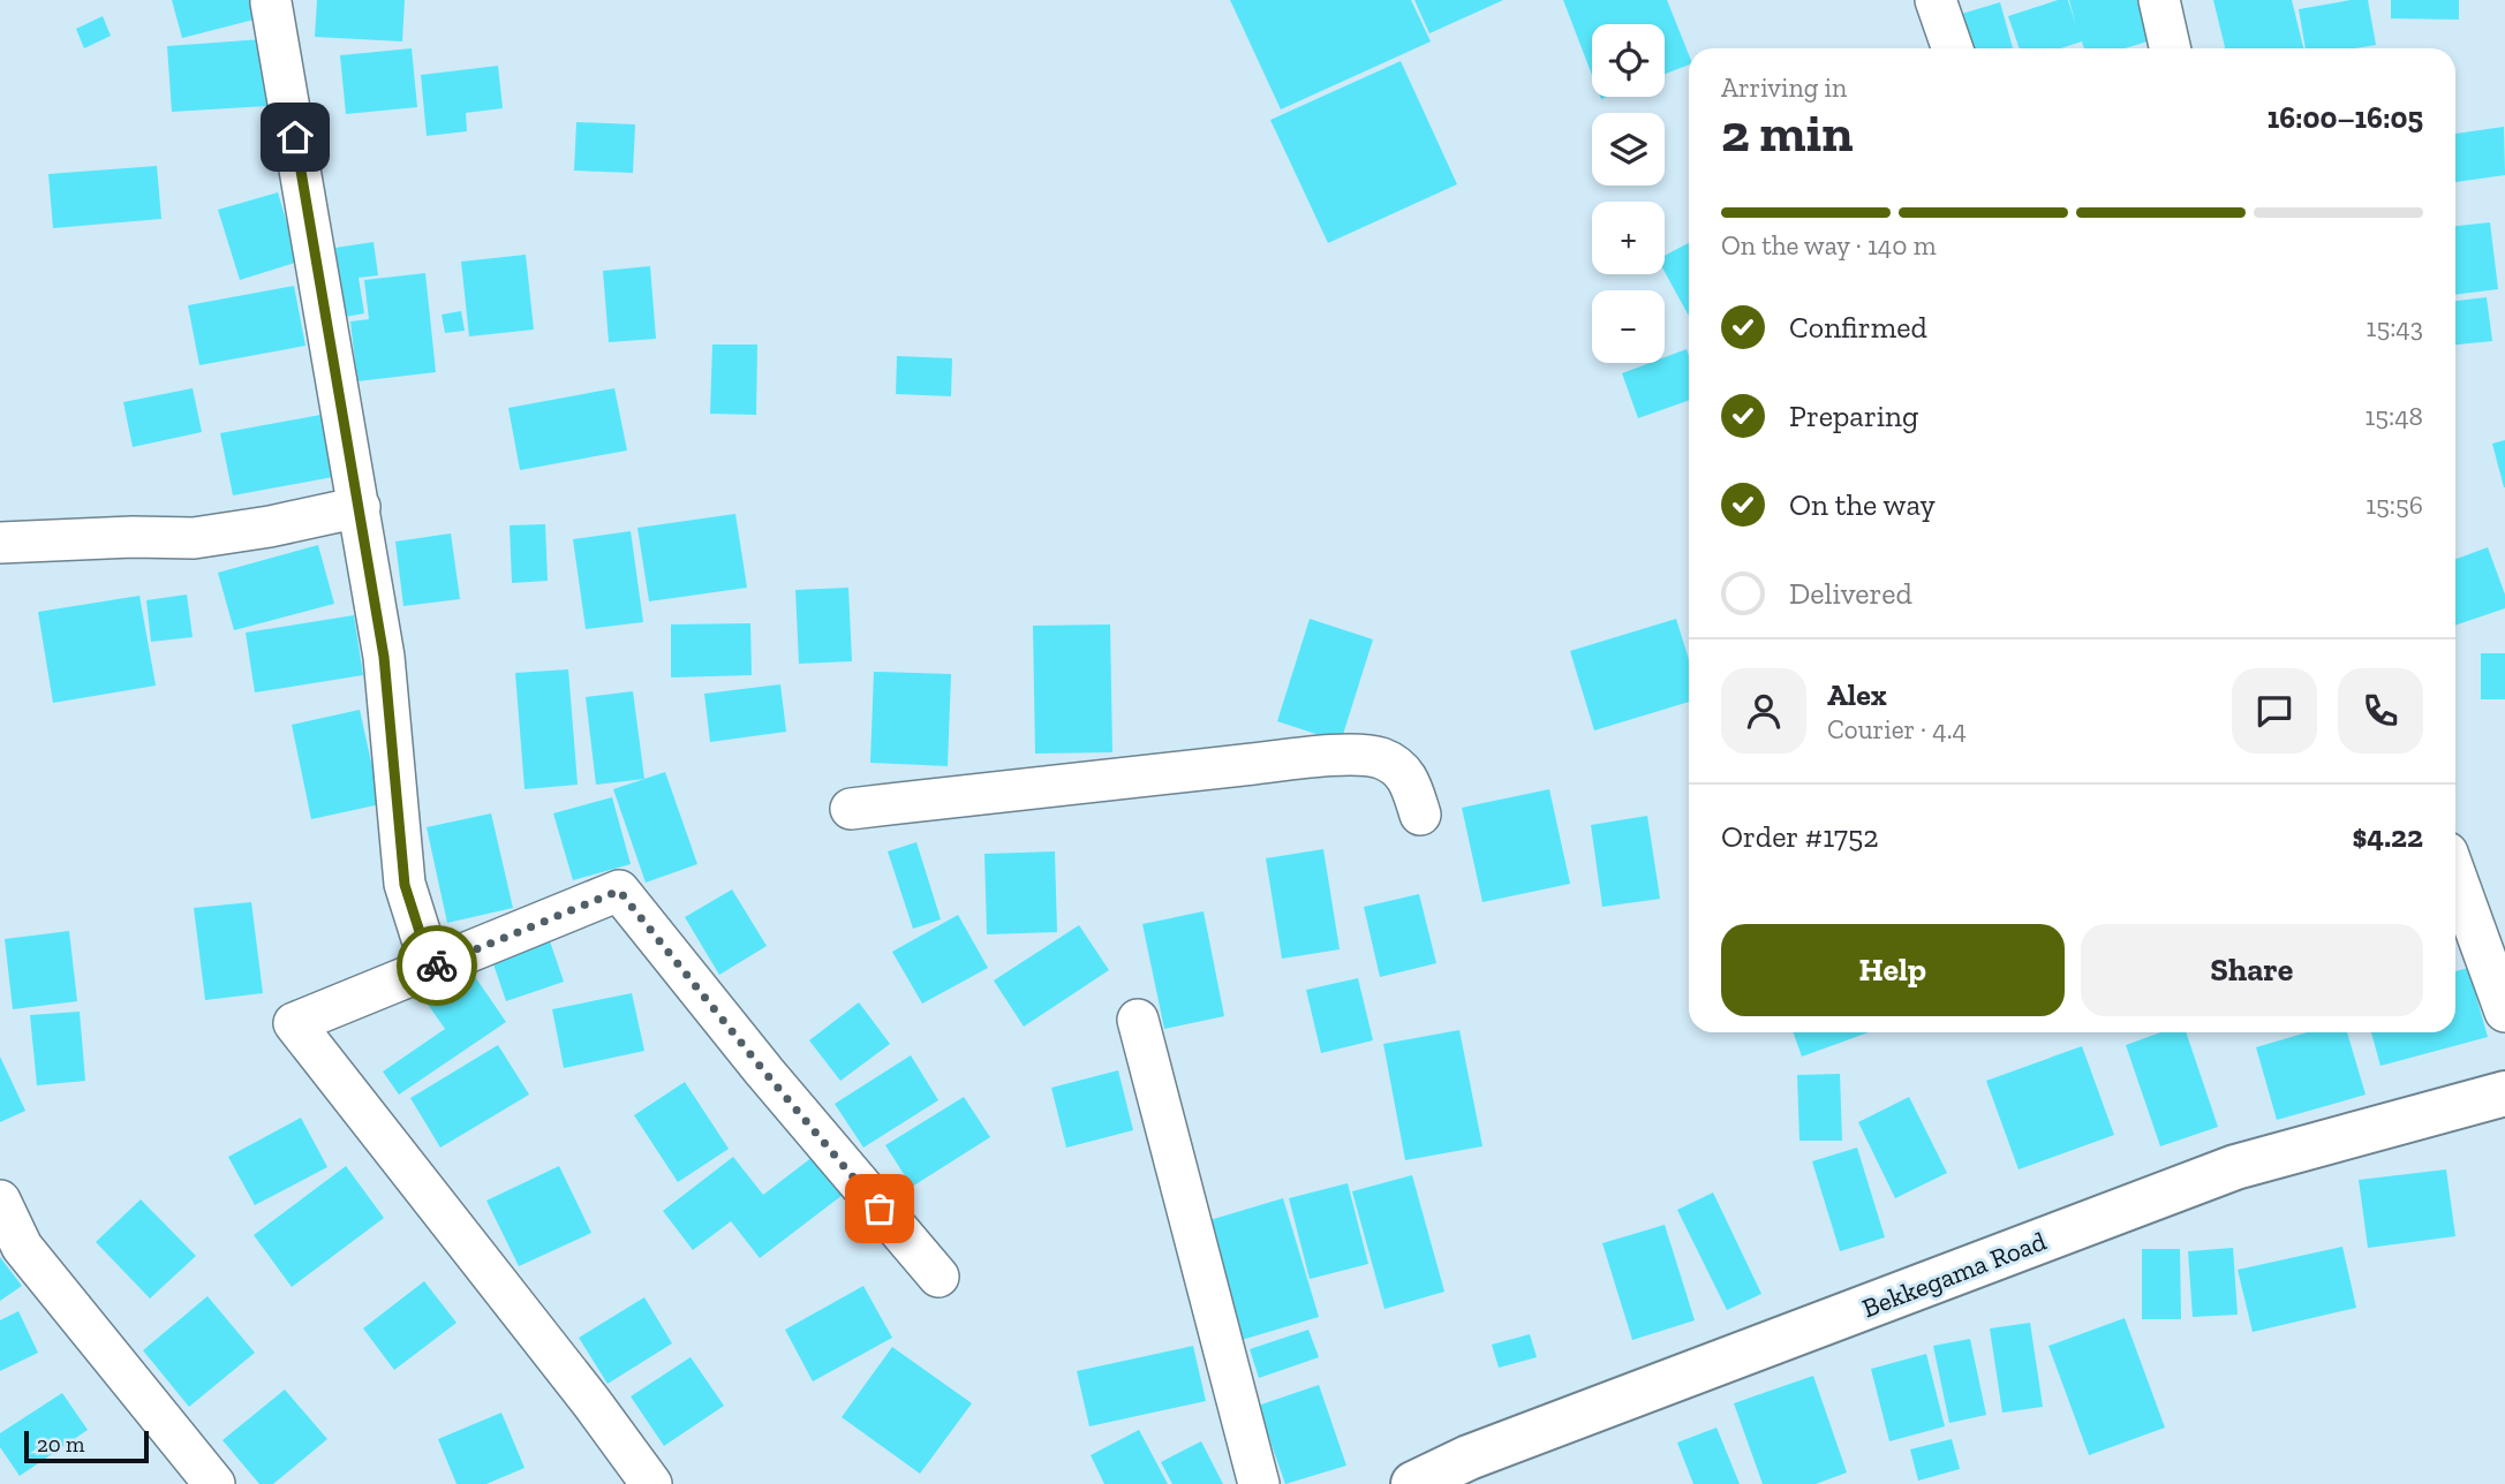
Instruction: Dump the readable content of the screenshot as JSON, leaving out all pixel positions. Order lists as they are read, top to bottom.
{
  "streets": {
    "street": ["Bekkegama Road"]
  },
  "scale_bar": "20 m",
  "page": {
    "map_buttons": ["+", "−"],
    "heading": ["2 min", "Arriving in", "16:00–16:05"],
    "panel": [
      "Alex",
      "Courier · 4.4",
      "Order #1752",
      "$4.22"
    ],
    "bar": "On the way · 140 m",
    "list": [
      ["Confirmed", "15:43"],
      ["Preparing", "15:48"],
      ["On the way", "15:56"],
      "Delivered"
    ],
    "buttons": ["Help", "Share"],
    "scale": "20 m"
  }
}
